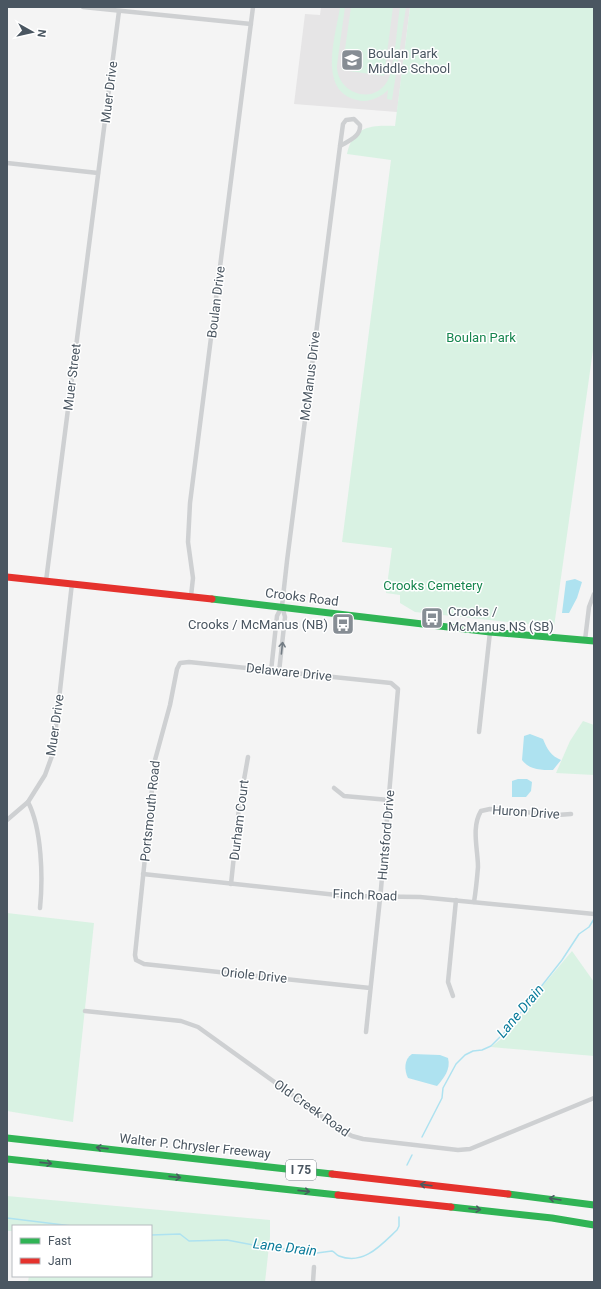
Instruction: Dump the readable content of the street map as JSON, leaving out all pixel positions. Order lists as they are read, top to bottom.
{
  "streets": {
    "main road": ["Crooks Road", "Walter P. Chrysler Freeway", "I 75"],
    "street": [
      "Muer Drive",
      "Boulan Drive",
      "McManus Drive",
      "Muer Street",
      "Delaware Drive",
      "Portsmouth Road",
      "Huron Drive",
      "Durham Court",
      "Huntsford Drive",
      "Finch Road",
      "Oriole Drive",
      "Old Creek Road"
    ]
  },
  "crossings": [
    ["Muer Drive", "Muer Street"],
    ["Muer Drive", "Crooks Road"],
    ["Boulan Drive", "Crooks Road"],
    ["McManus Drive", "Crooks Road"],
    ["Muer Street", "Crooks Road"],
    ["Delaware Drive", "Portsmouth Road"],
    ["Delaware Drive", "Huntsford Drive"],
    ["Portsmouth Road", "Finch Road"],
    ["Portsmouth Road", "Oriole Drive"],
    ["Huron Drive", "Finch Road"],
    ["Durham Court", "Finch Road"],
    ["Huntsford Drive", "Finch Road"],
    ["Huntsford Drive", "Oriole Drive"]
  ],
  "water": ["Lane Drain"],
  "parks": ["Boulan Park", "Crooks Cemetery"],
  "places": {
    "school or university": ["Boulan Park Middle School"],
    "bus stop": ["Crooks / McManus NS (SB)", "Crooks / McManus (NB)"]
  },
  "legend": ["Fast", "Jam"],
  "north": "right"
}
